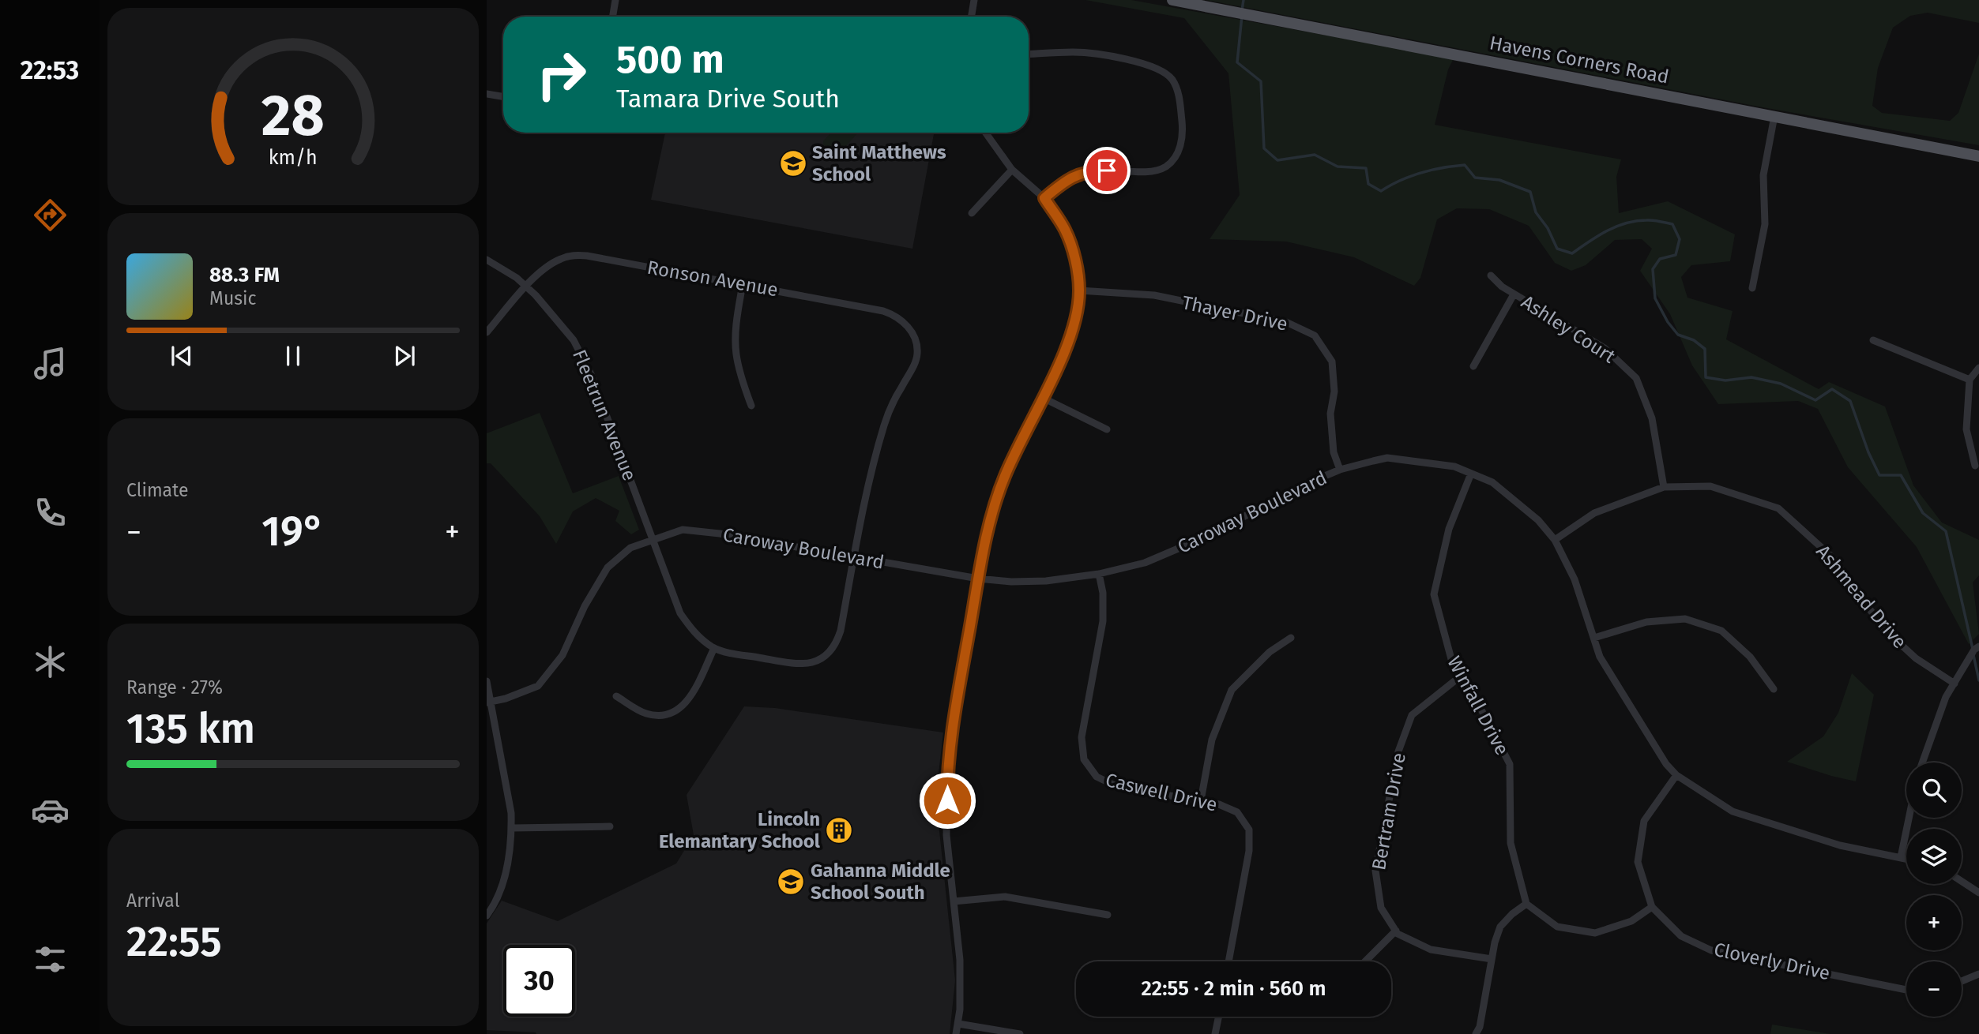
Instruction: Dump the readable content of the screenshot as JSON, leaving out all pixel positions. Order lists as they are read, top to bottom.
{
  "streets": {
    "main road": ["Havens Corners Road"],
    "street": [
      "Ronson Avenue",
      "Thayer Drive",
      "Ashley Court",
      "Fleetrun Avenue",
      "Caroway Boulevard",
      "Ashmead Drive",
      "Winfall Drive",
      "Caswell Drive",
      "Bertram Drive",
      "Cloverly Drive"
    ]
  },
  "crossings": [
    ["Ronson Avenue", "Fleetrun Avenue"],
    ["Ronson Avenue", "Caroway Boulevard"],
    ["Thayer Drive", "Caroway Boulevard"],
    ["Ashley Court", "Ashmead Drive"],
    ["Fleetrun Avenue", "Caroway Boulevard"],
    ["Caroway Boulevard", "Ashmead Drive"],
    ["Caroway Boulevard", "Winfall Drive"],
    ["Caroway Boulevard", "Caswell Drive"],
    ["Caroway Boulevard", "Cloverly Drive"],
    ["Winfall Drive", "Bertram Drive"]
  ],
  "places": {
    "school or university": ["Saint Matthews School", "Gahanna Middle School South"],
    "building": ["Lincoln Elemantary School"]
  },
  "page": {
    "tabs": "22:53",
    "turn": ["500 m", "Tamara Drive South"],
    "song": ["88.3 FM", "Music"],
    "tile": [
      "Climate",
      ["Range · 27%", "135 km"],
      ["Arrival", "22:55"]
    ],
    "heat": ["−", "19°", "+"],
    "map_buttons": ["+", "−"],
    "limit": "30",
    "trip": "22:55 · 2 min · 560 m",
    "gauge": ["28", "km/h"]
  }
}
